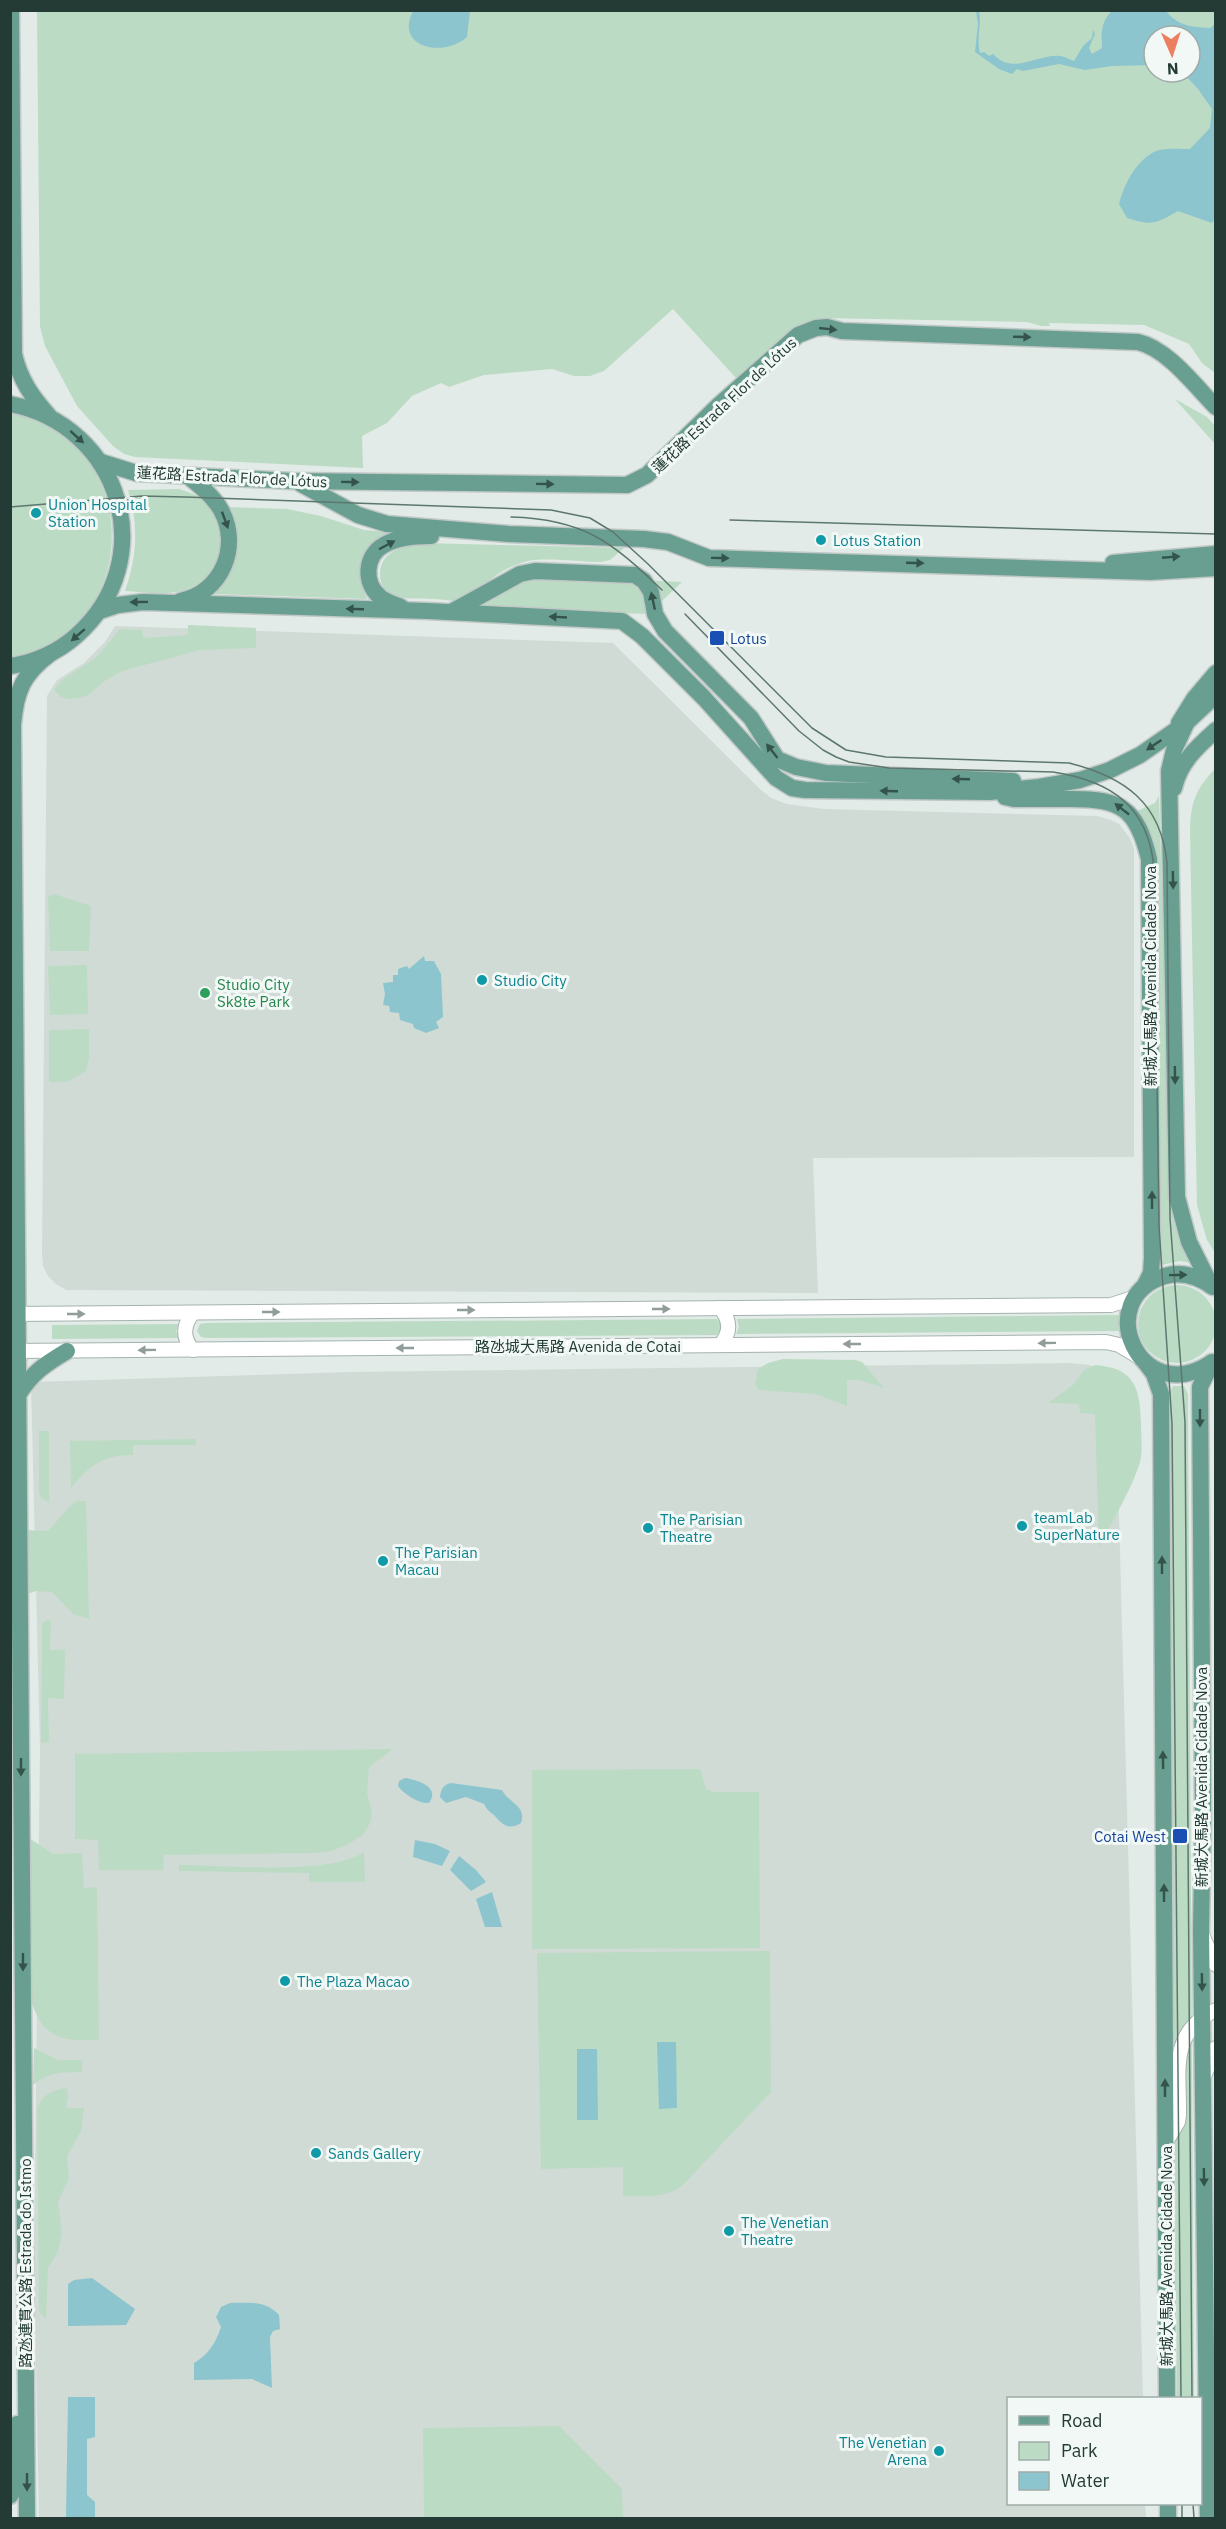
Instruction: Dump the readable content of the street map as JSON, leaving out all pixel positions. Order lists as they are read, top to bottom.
{
  "streets": {
    "main road": ["蓮花路 Estrada Flor de Lótus", "新城大馬路 Avenida Cidade Nova", "路氹連貫公路 Estrada do Istmo"],
    "street": ["路氹城大馬路 Avenida de Cotai"]
  },
  "crossings": [
    ["新城大馬路 Avenida Cidade Nova", "路氹城大馬路 Avenida de Cotai"],
    ["路氹城大馬路 Avenida de Cotai", "路氹連貫公路 Estrada do Istmo"]
  ],
  "one_way": ["路氹連貫公路 Estrada do Istmo"],
  "places": {
    "other": [
      "Union Hospital Station",
      "Lotus Station",
      "Studio City",
      "Studio City Sk8te Park",
      "teamLab SuperNature",
      "The Parisian Theatre",
      "The Parisian Macau",
      "The Plaza Macao",
      "Sands Gallery",
      "The Venetian Theatre",
      "The Venetian Arena"
    ],
    "transit": ["Lotus", "Cotai West"]
  },
  "legend": ["Road", "Park", "Water"],
  "north": "bottom"
}
